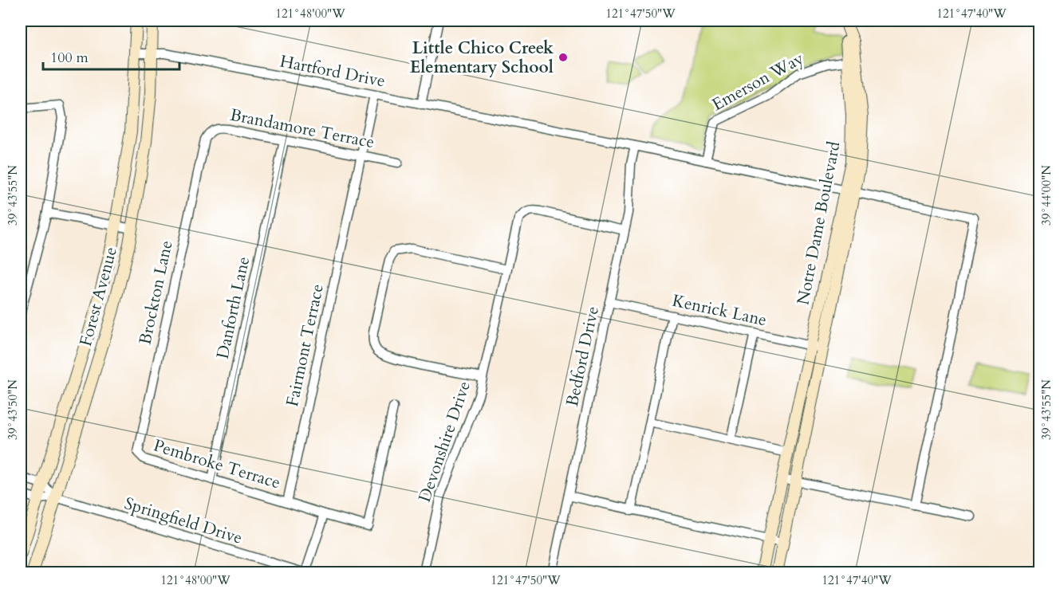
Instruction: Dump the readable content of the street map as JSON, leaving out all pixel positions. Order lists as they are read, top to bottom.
{
  "streets": {
    "street": [
      "Hartford Drive",
      "Emerson Way",
      "Brandamore Terrace",
      "Notre Dame Boulevard",
      "Brockton Lane",
      "Forest Avenue",
      "Danforth Lane",
      "Kenrick Lane",
      "Fairmont Terrace",
      "Bedford Drive",
      "Devonshire Drive",
      "Pembroke Terrace",
      "Springfield Drive"
    ]
  },
  "crossings": [
    ["Hartford Drive", "Emerson Way"],
    ["Hartford Drive", "Notre Dame Boulevard"],
    ["Hartford Drive", "Forest Avenue"],
    ["Hartford Drive", "Fairmont Terrace"],
    ["Hartford Drive", "Bedford Drive"],
    ["Emerson Way", "Notre Dame Boulevard"],
    ["Brandamore Terrace", "Brockton Lane"],
    ["Brandamore Terrace", "Danforth Lane"],
    ["Brandamore Terrace", "Fairmont Terrace"],
    ["Notre Dame Boulevard", "Kenrick Lane"],
    ["Brockton Lane", "Pembroke Terrace"],
    ["Forest Avenue", "Springfield Drive"],
    ["Danforth Lane", "Pembroke Terrace"],
    ["Kenrick Lane", "Bedford Drive"],
    ["Fairmont Terrace", "Pembroke Terrace"]
  ],
  "places": ["Little Chico Creek Elementary School"],
  "scale_bar": "100 m",
  "coordinates": [
    "121°48'00\"W",
    "121°47'50\"W",
    "121°47'40\"W",
    "39°43'55\"N",
    "39°44'00\"N",
    "39°43'50\"N"
  ]
}
